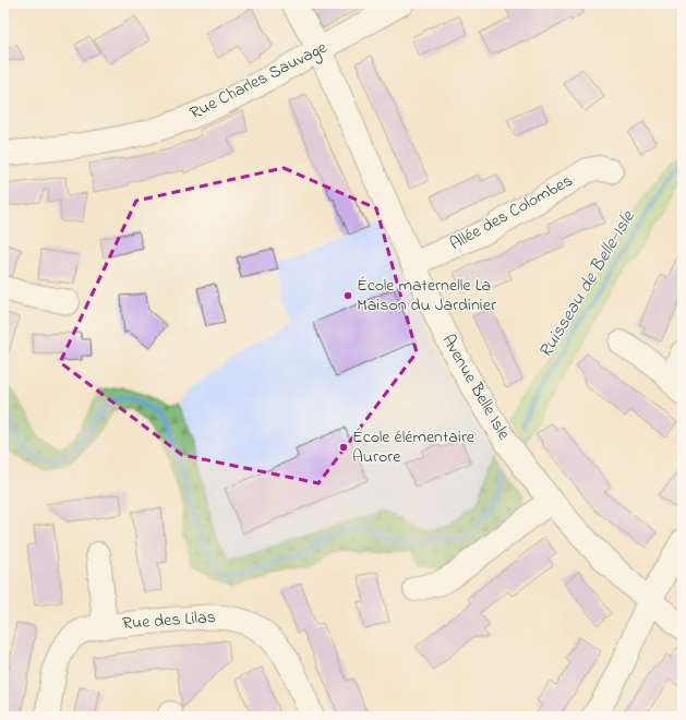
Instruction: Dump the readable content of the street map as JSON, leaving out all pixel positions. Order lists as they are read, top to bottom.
{
  "streets": {
    "street": [
      "Rue Charles Sauvage",
      "Allée des Colombes",
      "Avenue Belle Isle",
      "Rue des Lilas"
    ]
  },
  "crossings": [
    ["Rue Charles Sauvage", "Avenue Belle Isle"],
    ["Allée des Colombes", "Avenue Belle Isle"]
  ],
  "water": ["Ruisseau de Belle-Isle"],
  "places": ["École maternelle La Maison du Jardinier", "École élémentaire Aurore"]
}
